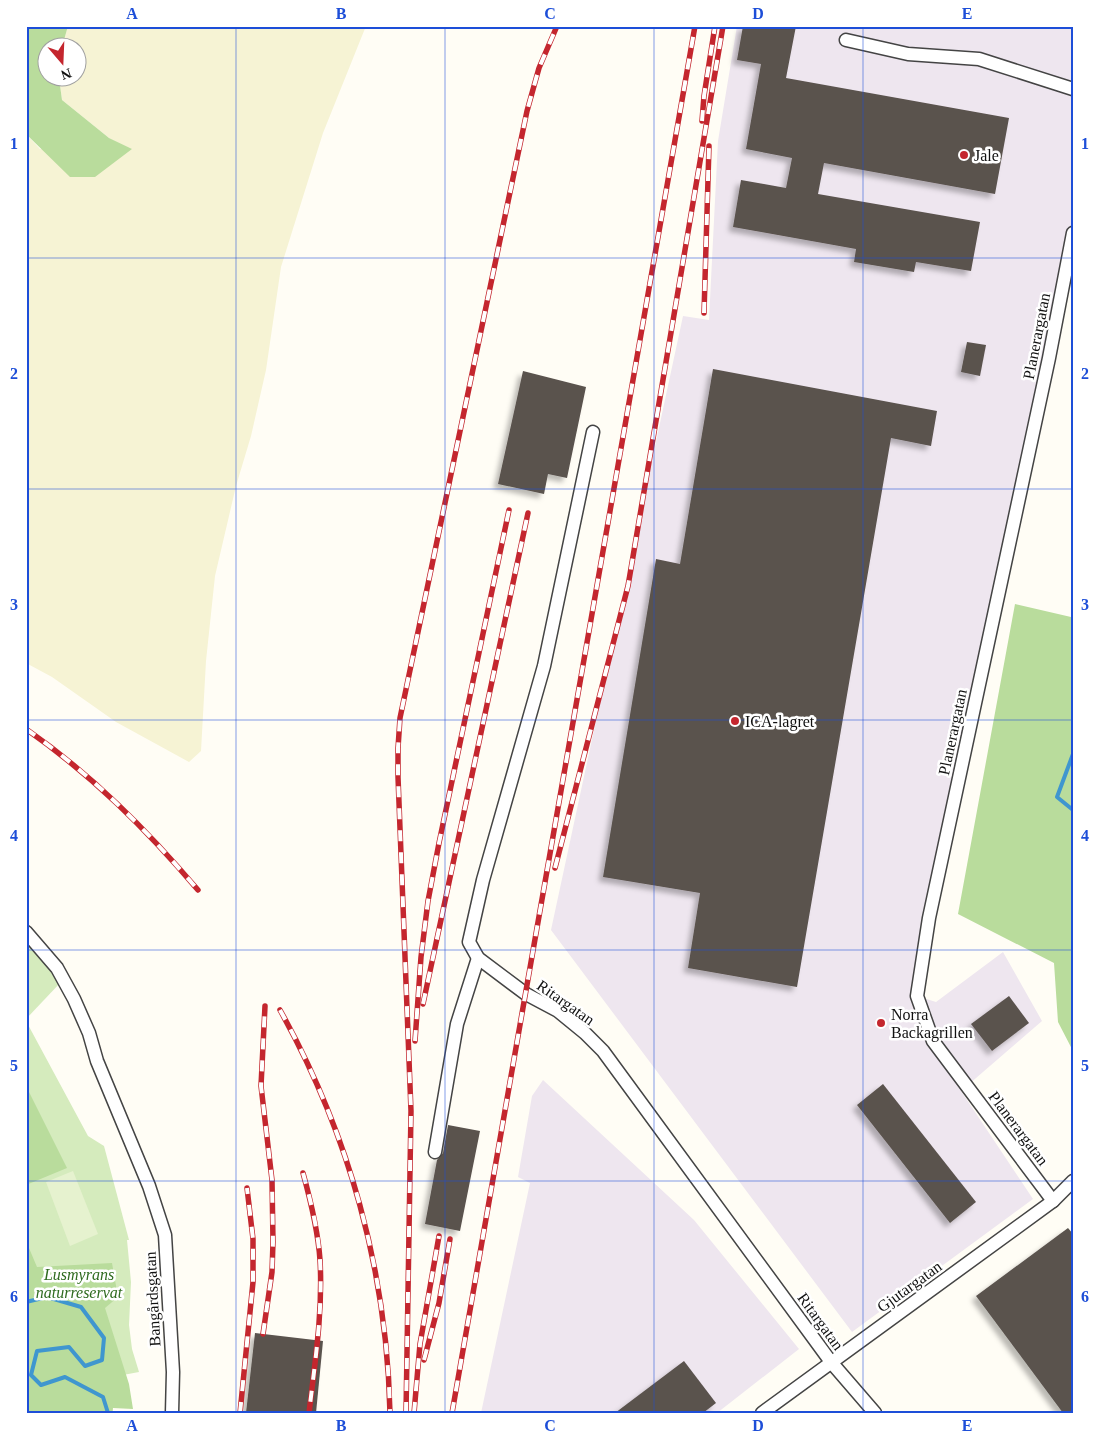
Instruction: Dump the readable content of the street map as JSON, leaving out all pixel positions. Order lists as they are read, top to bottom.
{
  "streets": {
    "street": [
      "Planerargatan",
      "Ritargatan",
      "Gjutargatan",
      "Bangårdsgatan"
    ]
  },
  "crossings": [
    ["Planerargatan", "Gjutargatan"],
    ["Ritargatan", "Gjutargatan"]
  ],
  "parks": ["Lusmyrans naturreservat"],
  "places": ["Jale", "ICA-lagret", "Norra Backagrillen"],
  "north": "bottom",
  "grid": {
    "columns": [
      "A",
      "B",
      "C",
      "D",
      "E"
    ],
    "rows": [
      "1",
      "2",
      "3",
      "4",
      "5",
      "6"
    ]
  }
}
